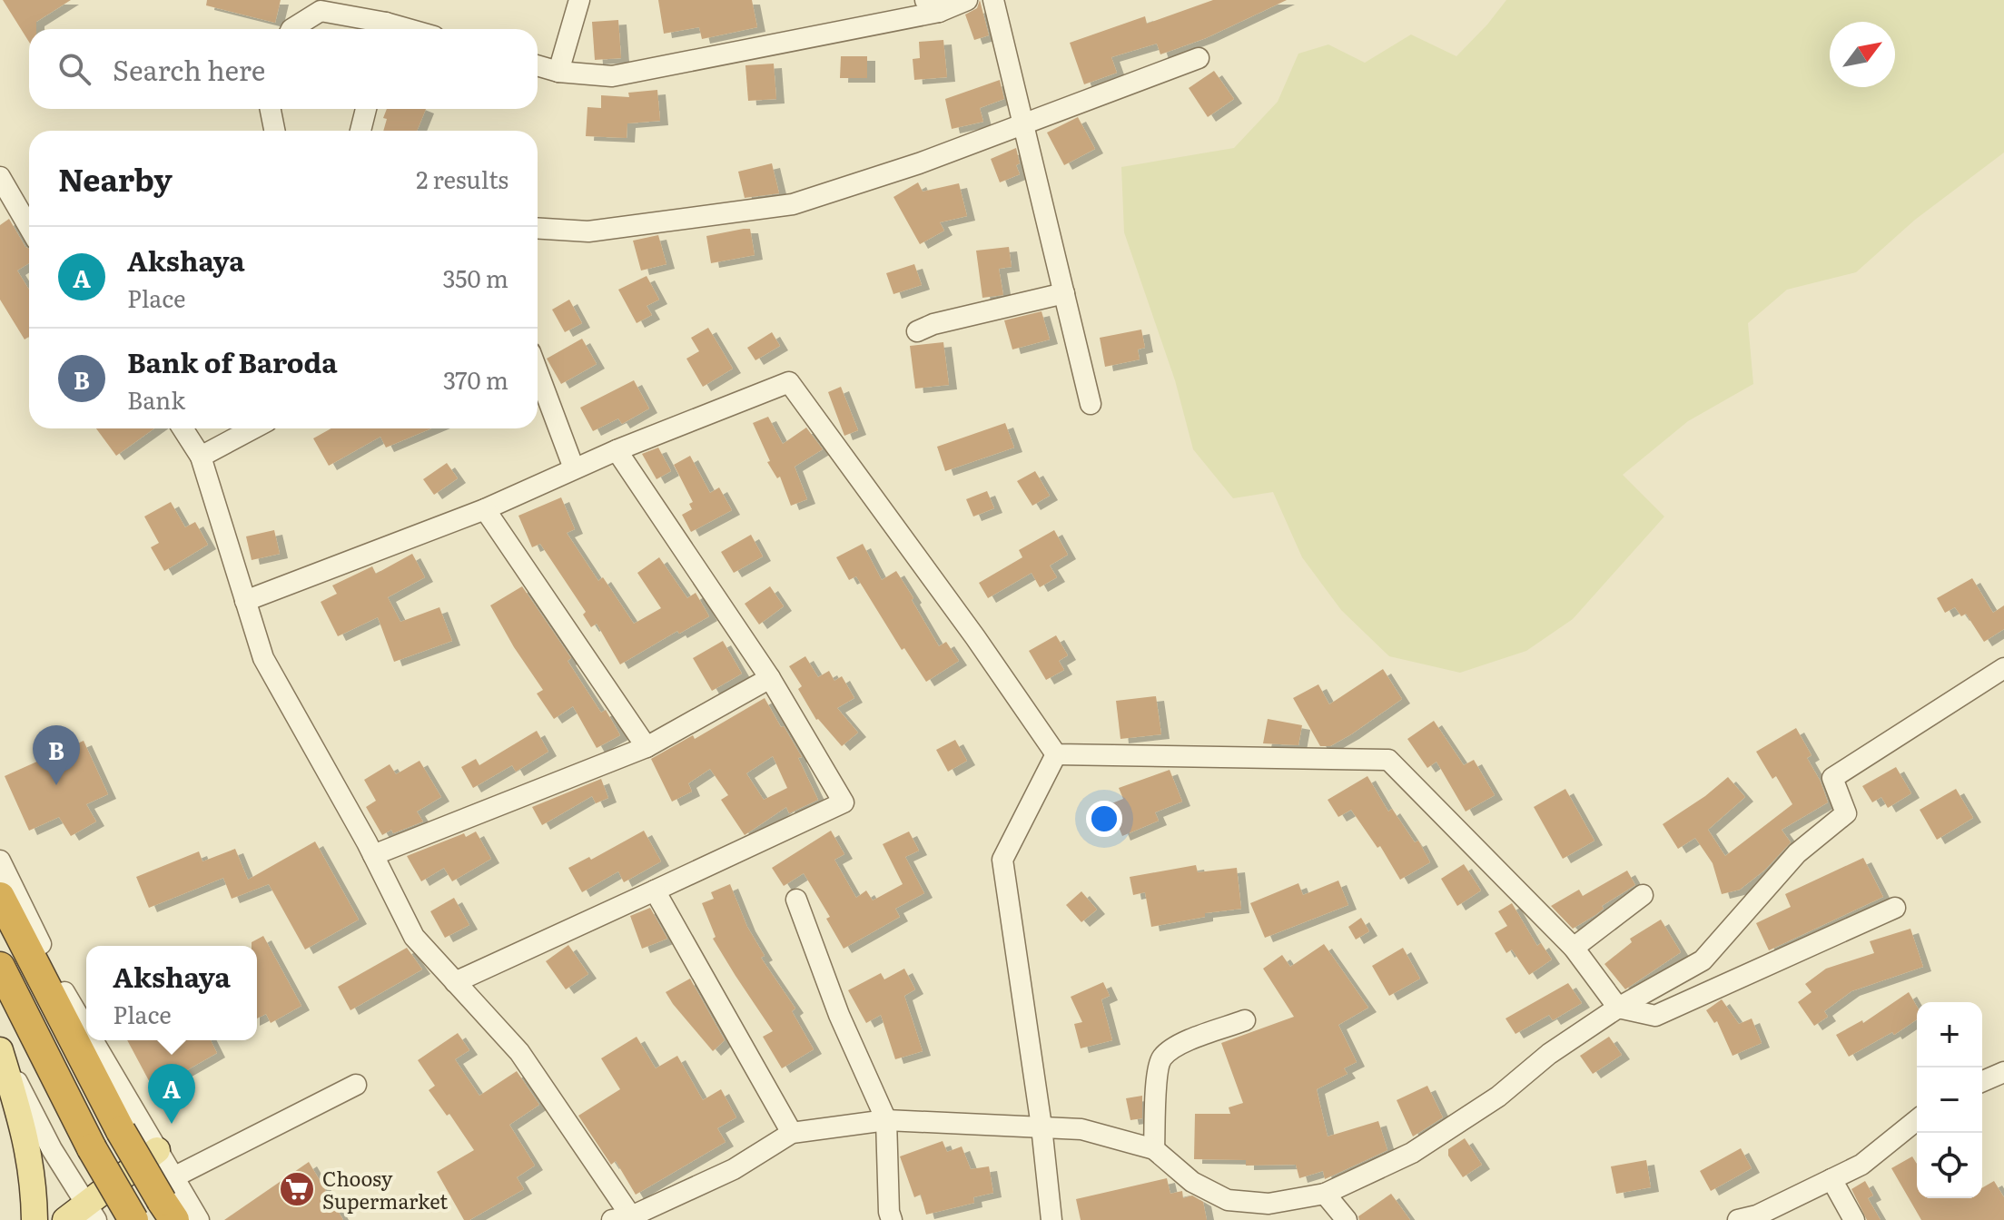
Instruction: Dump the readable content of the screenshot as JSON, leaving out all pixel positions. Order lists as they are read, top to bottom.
{
  "places": {
    "supermarket": ["Choosy Supermarket"]
  },
  "north": "top right",
  "page": {
    "search": "Search here",
    "heading": ["Nearby", "2 results"],
    "list": [
      {
        "mark": "A",
        "name": "Akshaya",
        "note": "Place",
        "value": "350 m"
      },
      {
        "mark": "B",
        "name": "Bank of Baroda",
        "note": "Bank",
        "value": "370 m"
      }
    ],
    "pins": ["B", "A"],
    "popup": ["Akshaya", "Place"],
    "map_buttons": ["+", "−"]
  }
}
